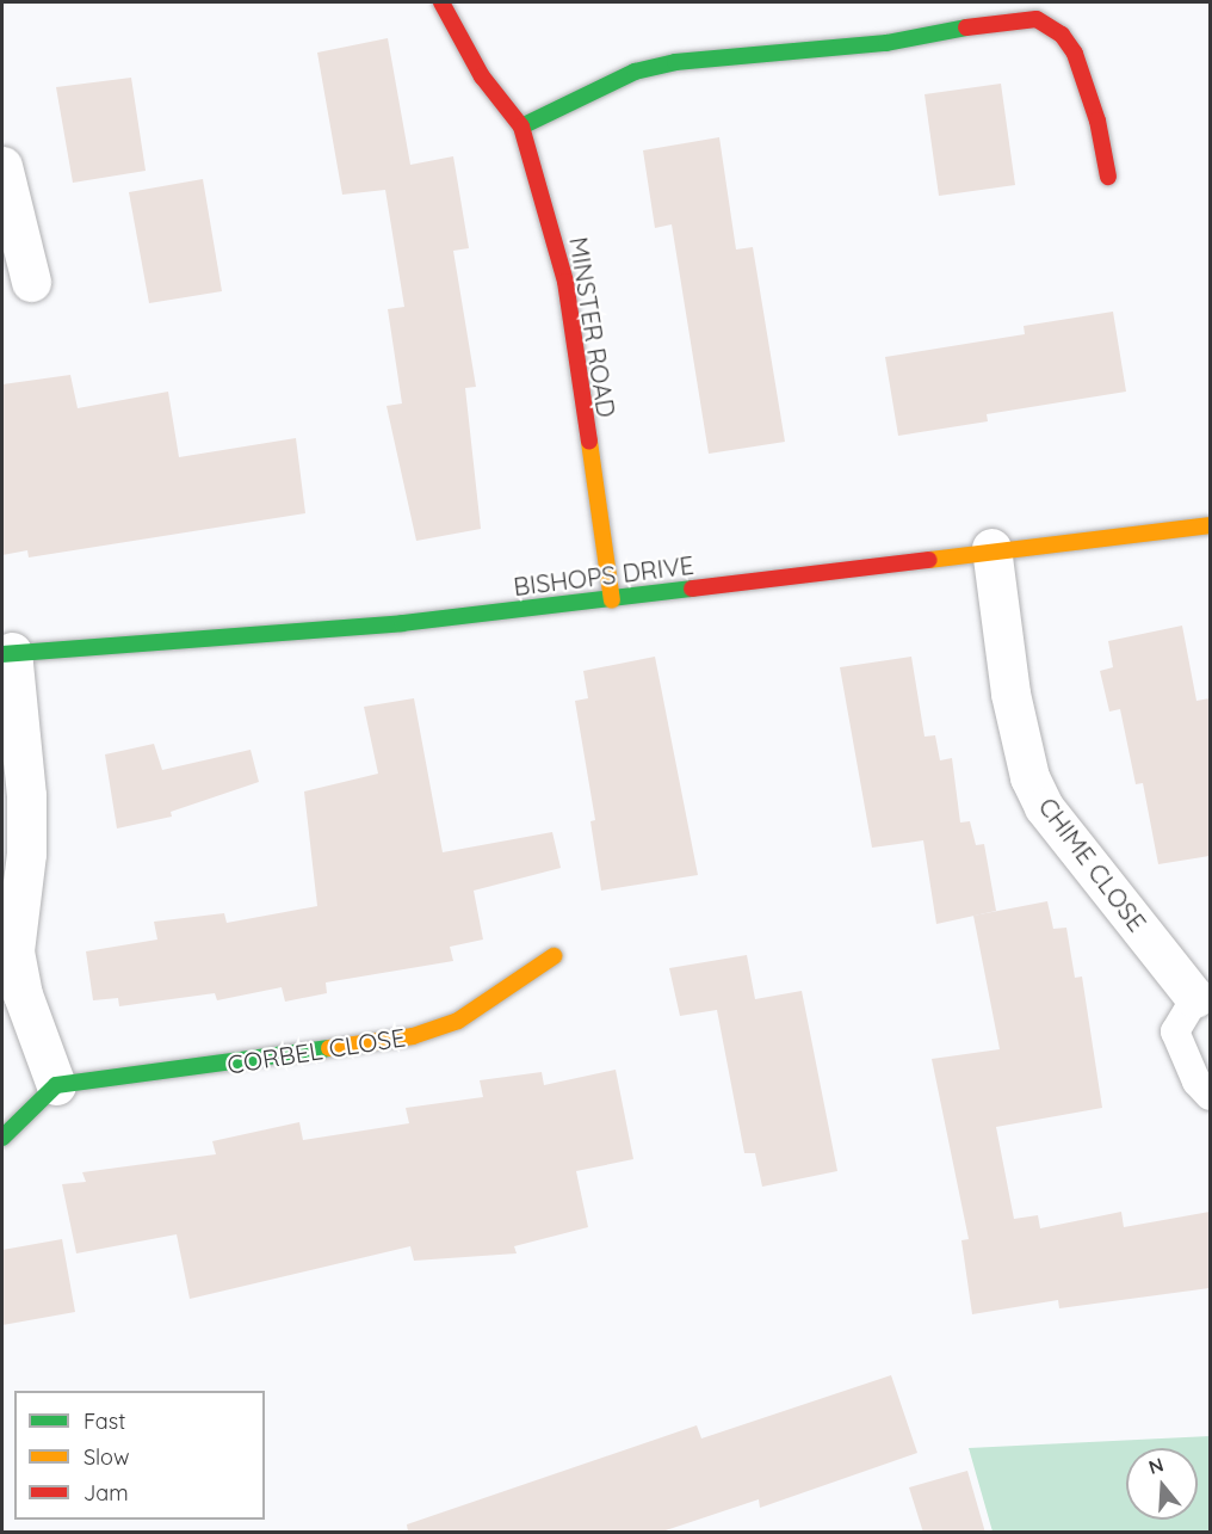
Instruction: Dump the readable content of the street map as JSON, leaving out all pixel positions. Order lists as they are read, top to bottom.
{
  "streets": {
    "street": [
      "MINSTER ROAD",
      "BISHOPS DRIVE",
      "CHIME CLOSE",
      "CORBEL CLOSE"
    ]
  },
  "crossings": [
    ["MINSTER ROAD", "BISHOPS DRIVE"],
    ["BISHOPS DRIVE", "CHIME CLOSE"]
  ],
  "legend": ["Fast", "Slow", "Jam"],
  "north": "top"
}
